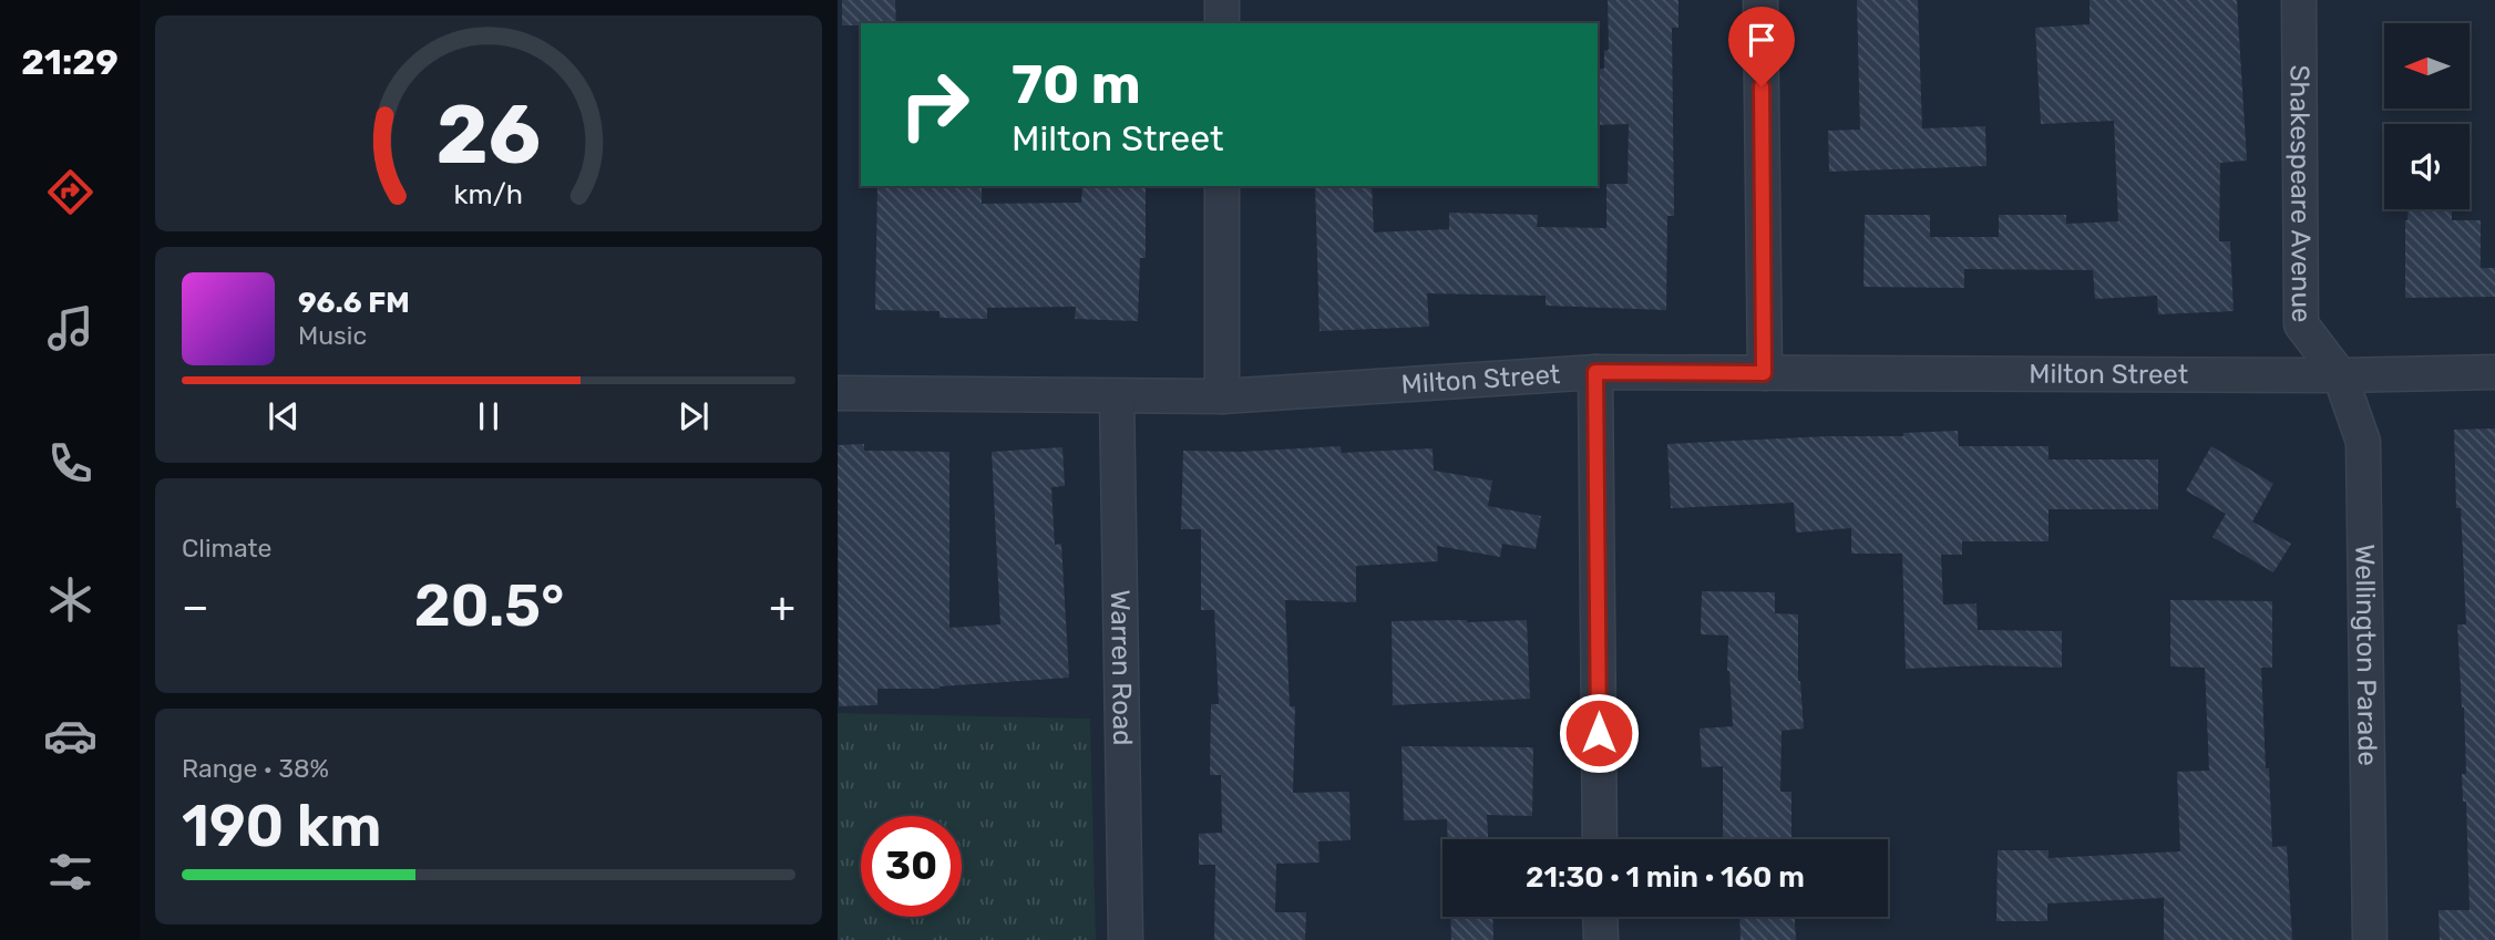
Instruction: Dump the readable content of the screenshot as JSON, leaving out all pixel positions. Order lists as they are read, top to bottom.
{
  "streets": {
    "street": [
      "Shakespeare Avenue",
      "Milton Street",
      "Wellington Parade",
      "Warren Road"
    ]
  },
  "crossings": [
    ["Shakespeare Avenue", "Milton Street"],
    ["Shakespeare Avenue", "Wellington Parade"],
    ["Milton Street", "Wellington Parade"],
    ["Milton Street", "Warren Road"]
  ],
  "north": "left",
  "page": {
    "tabs": "21:29",
    "turn": ["70 m", "Milton Street"],
    "song": ["96.6 FM", "Music"],
    "tile": [
      "Climate",
      ["Range · 38%", "190 km"]
    ],
    "heat": ["−", "20.5°", "+"],
    "limit": "30",
    "trip": "21:30 · 1 min · 160 m",
    "gauge": ["26", "km/h"]
  }
}
